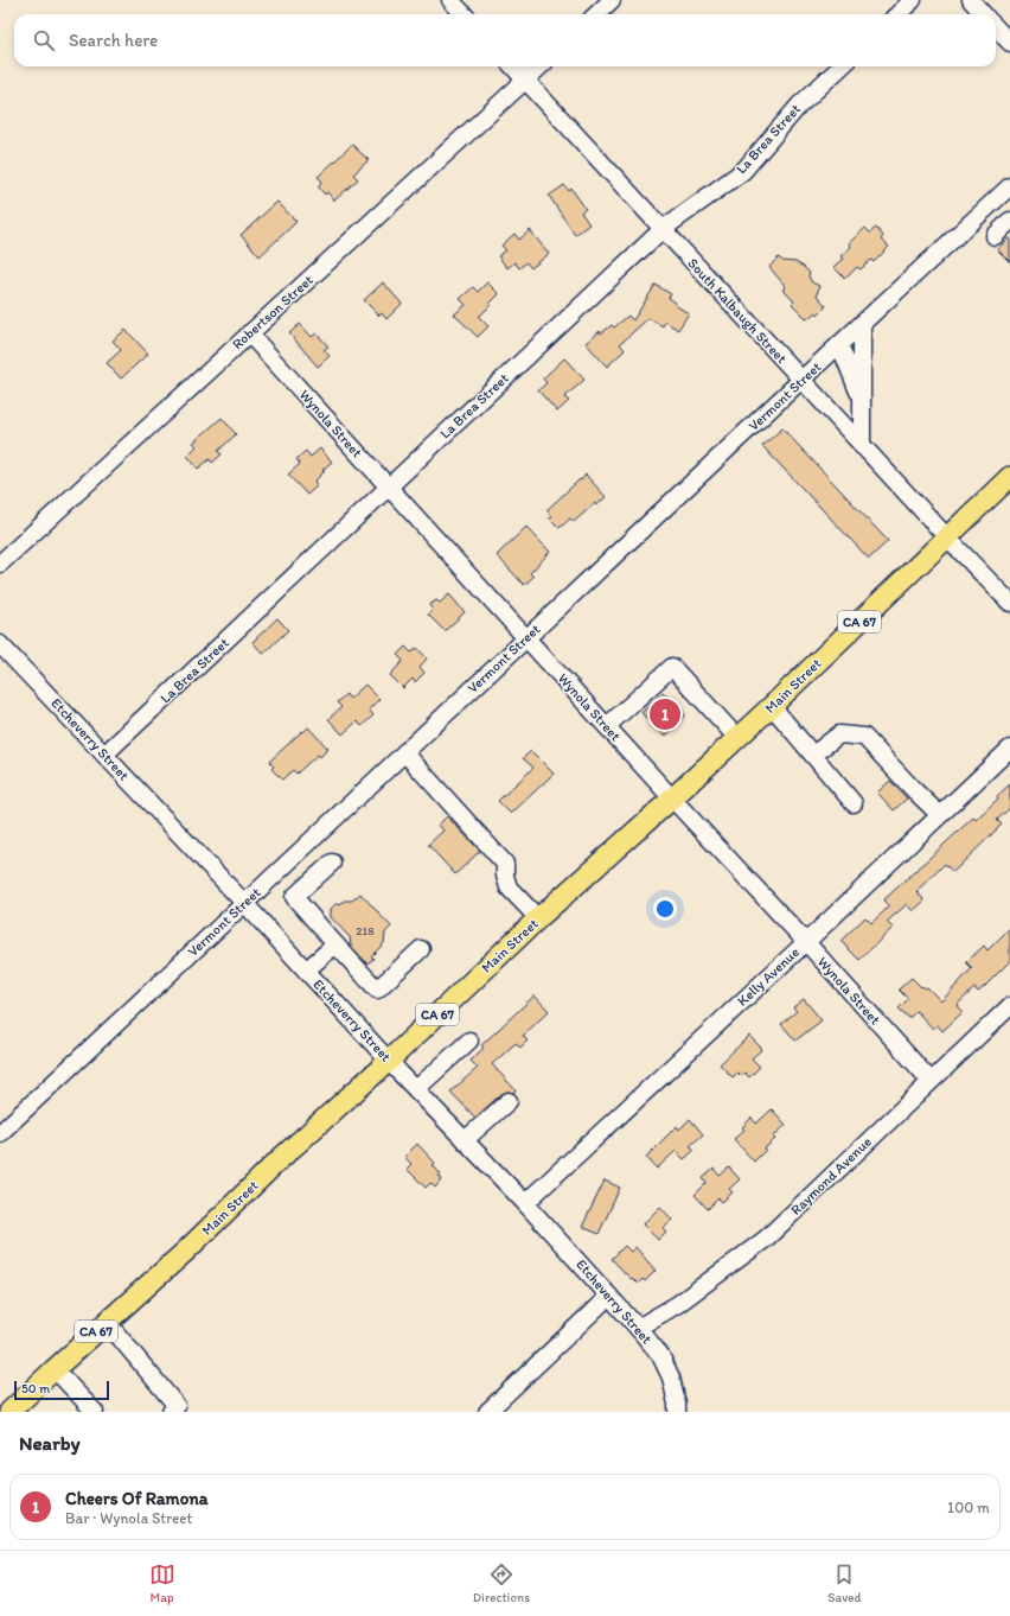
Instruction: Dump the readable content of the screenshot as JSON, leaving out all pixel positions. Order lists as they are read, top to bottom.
{
  "streets": {
    "main road": ["CA 67", "Main Street"],
    "street": [
      "La Brea Street",
      "South Kalbaugh Street",
      "Robertson Street",
      "Vermont Street",
      "Wynola Street",
      "Etcheverry Street",
      "Kelly Avenue",
      "Raymond Avenue"
    ]
  },
  "crossings": [
    ["La Brea Street", "South Kalbaugh Street"],
    ["La Brea Street", "Wynola Street"],
    ["La Brea Street", "Etcheverry Street"],
    ["South Kalbaugh Street", "Robertson Street"],
    ["South Kalbaugh Street", "Vermont Street"],
    ["South Kalbaugh Street", "Main Street"],
    ["Robertson Street", "Wynola Street"],
    ["Vermont Street", "Wynola Street"],
    ["Vermont Street", "Etcheverry Street"],
    ["Wynola Street", "Main Street"],
    ["Wynola Street", "Kelly Avenue"],
    ["Wynola Street", "Raymond Avenue"],
    ["Main Street", "Etcheverry Street"],
    ["Etcheverry Street", "Kelly Avenue"],
    ["Etcheverry Street", "Raymond Avenue"]
  ],
  "house_numbers": ["218"],
  "scale_bar": "50 m",
  "page": {
    "search": "Search here",
    "pins": "1",
    "scale": "50 m",
    "heading": "Nearby",
    "list": [
      {
        "mark": "1",
        "name": "Cheers Of Ramona",
        "note": "Bar · Wynola Street",
        "value": "100 m"
      }
    ],
    "nav": ["Map", "Directions", "Saved"]
  }
}
